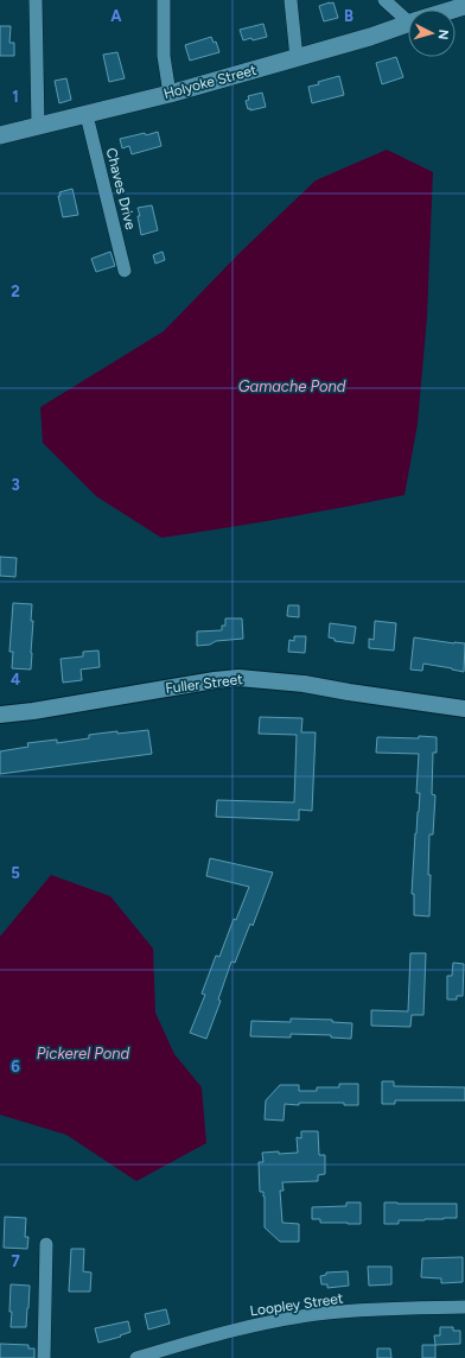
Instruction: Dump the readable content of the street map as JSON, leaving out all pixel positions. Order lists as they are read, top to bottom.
{
  "streets": {
    "main road": ["Holyoke Street"],
    "street": ["Chaves Drive", "Fuller Street", "Loopley Street"]
  },
  "crossings": [
    ["Holyoke Street", "Chaves Drive"]
  ],
  "water": ["Gamache Pond", "Pickerel Pond"],
  "north": "right",
  "grid": {
    "columns": ["A", "B"],
    "rows": [
      "1",
      "2",
      "3",
      "4",
      "5",
      "6",
      "7"
    ]
  }
}
